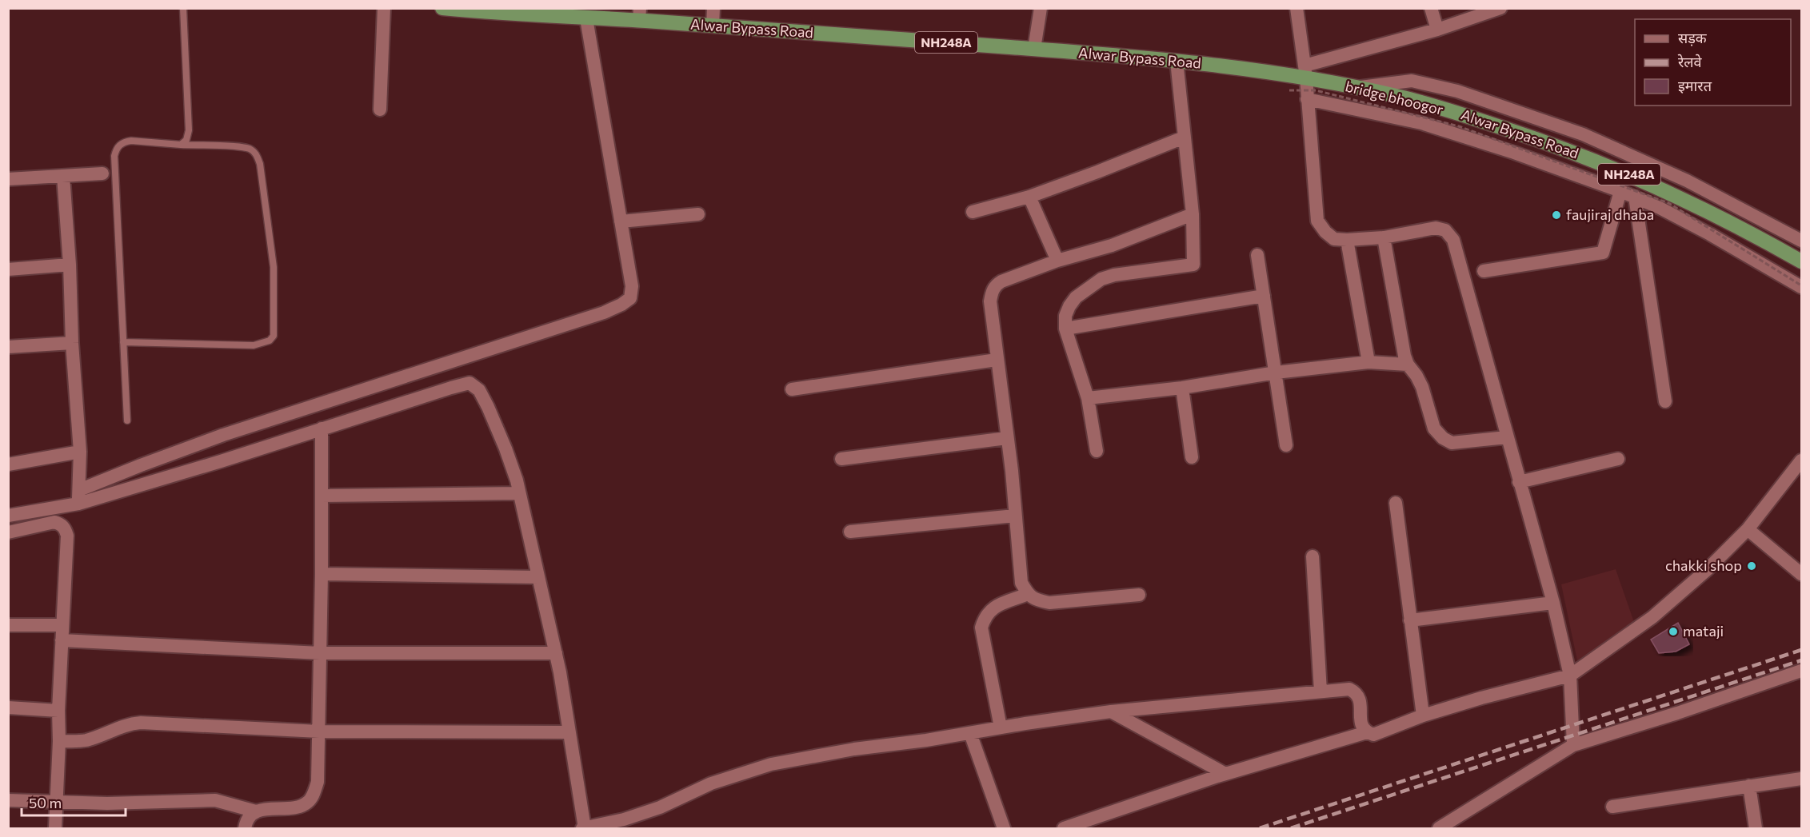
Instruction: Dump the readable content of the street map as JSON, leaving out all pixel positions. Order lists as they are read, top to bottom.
{
  "streets": {
    "highway": ["Alwar Bypass Road", "NH248A"],
    "path": ["bridge bhoogor"]
  },
  "places": ["faujiraj dhaba", "chakki shop", "mataji"],
  "legend": ["सड़क", "रेलवे", "इमारत"],
  "scale_bar": "50 m"
}
